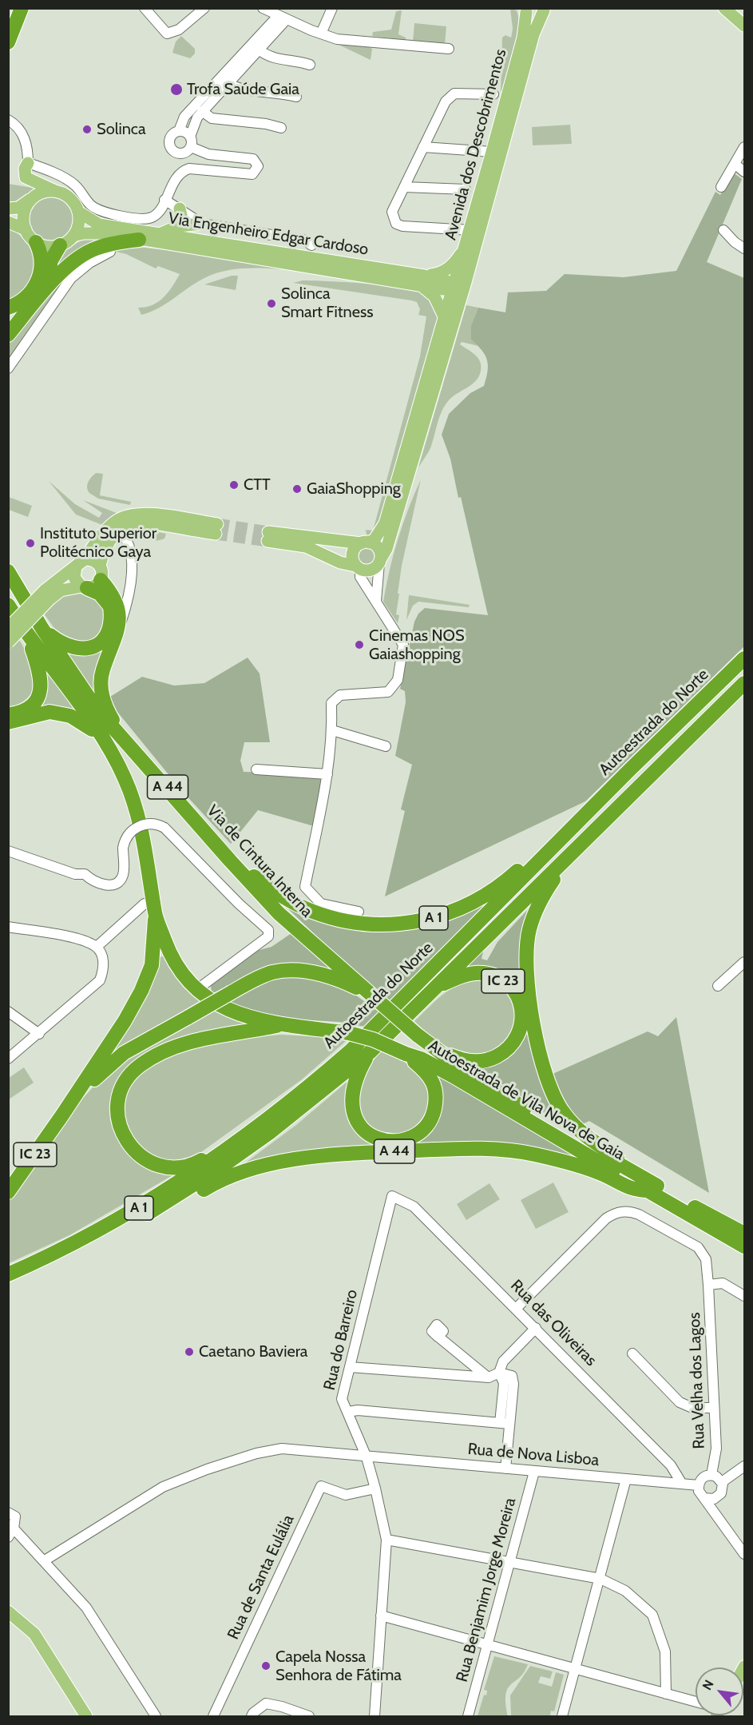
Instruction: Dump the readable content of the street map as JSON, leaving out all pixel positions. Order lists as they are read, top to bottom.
{
  "streets": {
    "highway": [
      "Autoestrada do Norte",
      "A 44",
      "Via de Cintura Interna",
      "A 1",
      "IC 23",
      "Autoestrada de Vila Nova de Gaia"
    ],
    "main road": ["Avenida dos Descobrimentos", "Via Engenheiro Edgar Cardoso"],
    "street": [
      "Rua das Oliveiras",
      "Rua do Barreiro",
      "Rua Velha dos Lagos",
      "Rua de Nova Lisboa",
      "Rua de Santa Eulália",
      "Rua Benjamim Jorge Moreira"
    ]
  },
  "crossings": [
    ["Avenida dos Descobrimentos", "Via Engenheiro Edgar Cardoso"],
    ["Autoestrada do Norte", "A 1"],
    ["A 44", "A 1"],
    ["A 44", "IC 23"],
    ["A 44", "Autoestrada de Vila Nova de Gaia"],
    ["Via de Cintura Interna", "A 1"],
    ["Via de Cintura Interna", "IC 23"],
    ["Via de Cintura Interna", "Autoestrada de Vila Nova de Gaia"],
    ["A 1", "IC 23"],
    ["A 1", "Autoestrada de Vila Nova de Gaia"],
    ["IC 23", "Autoestrada de Vila Nova de Gaia"],
    ["Rua das Oliveiras", "Rua do Barreiro"],
    ["Rua das Oliveiras", "Rua Velha dos Lagos"],
    ["Rua das Oliveiras", "Rua de Nova Lisboa"],
    ["Rua do Barreiro", "Rua de Nova Lisboa"],
    ["Rua do Barreiro", "Rua de Santa Eulália"],
    ["Rua Velha dos Lagos", "Rua de Nova Lisboa"],
    ["Rua de Nova Lisboa", "Rua Benjamim Jorge Moreira"]
  ],
  "places": [
    "Trofa Saúde Gaia",
    "Solinca",
    "Solinca Smart Fitness",
    "CTT",
    "GaiaShopping",
    "Instituto Superior Politécnico Gaya",
    "Cinemas NOS Gaiashopping",
    "Caetano Baviera",
    "Capela Nossa Senhora de Fátima"
  ],
  "north": "top left"
}
